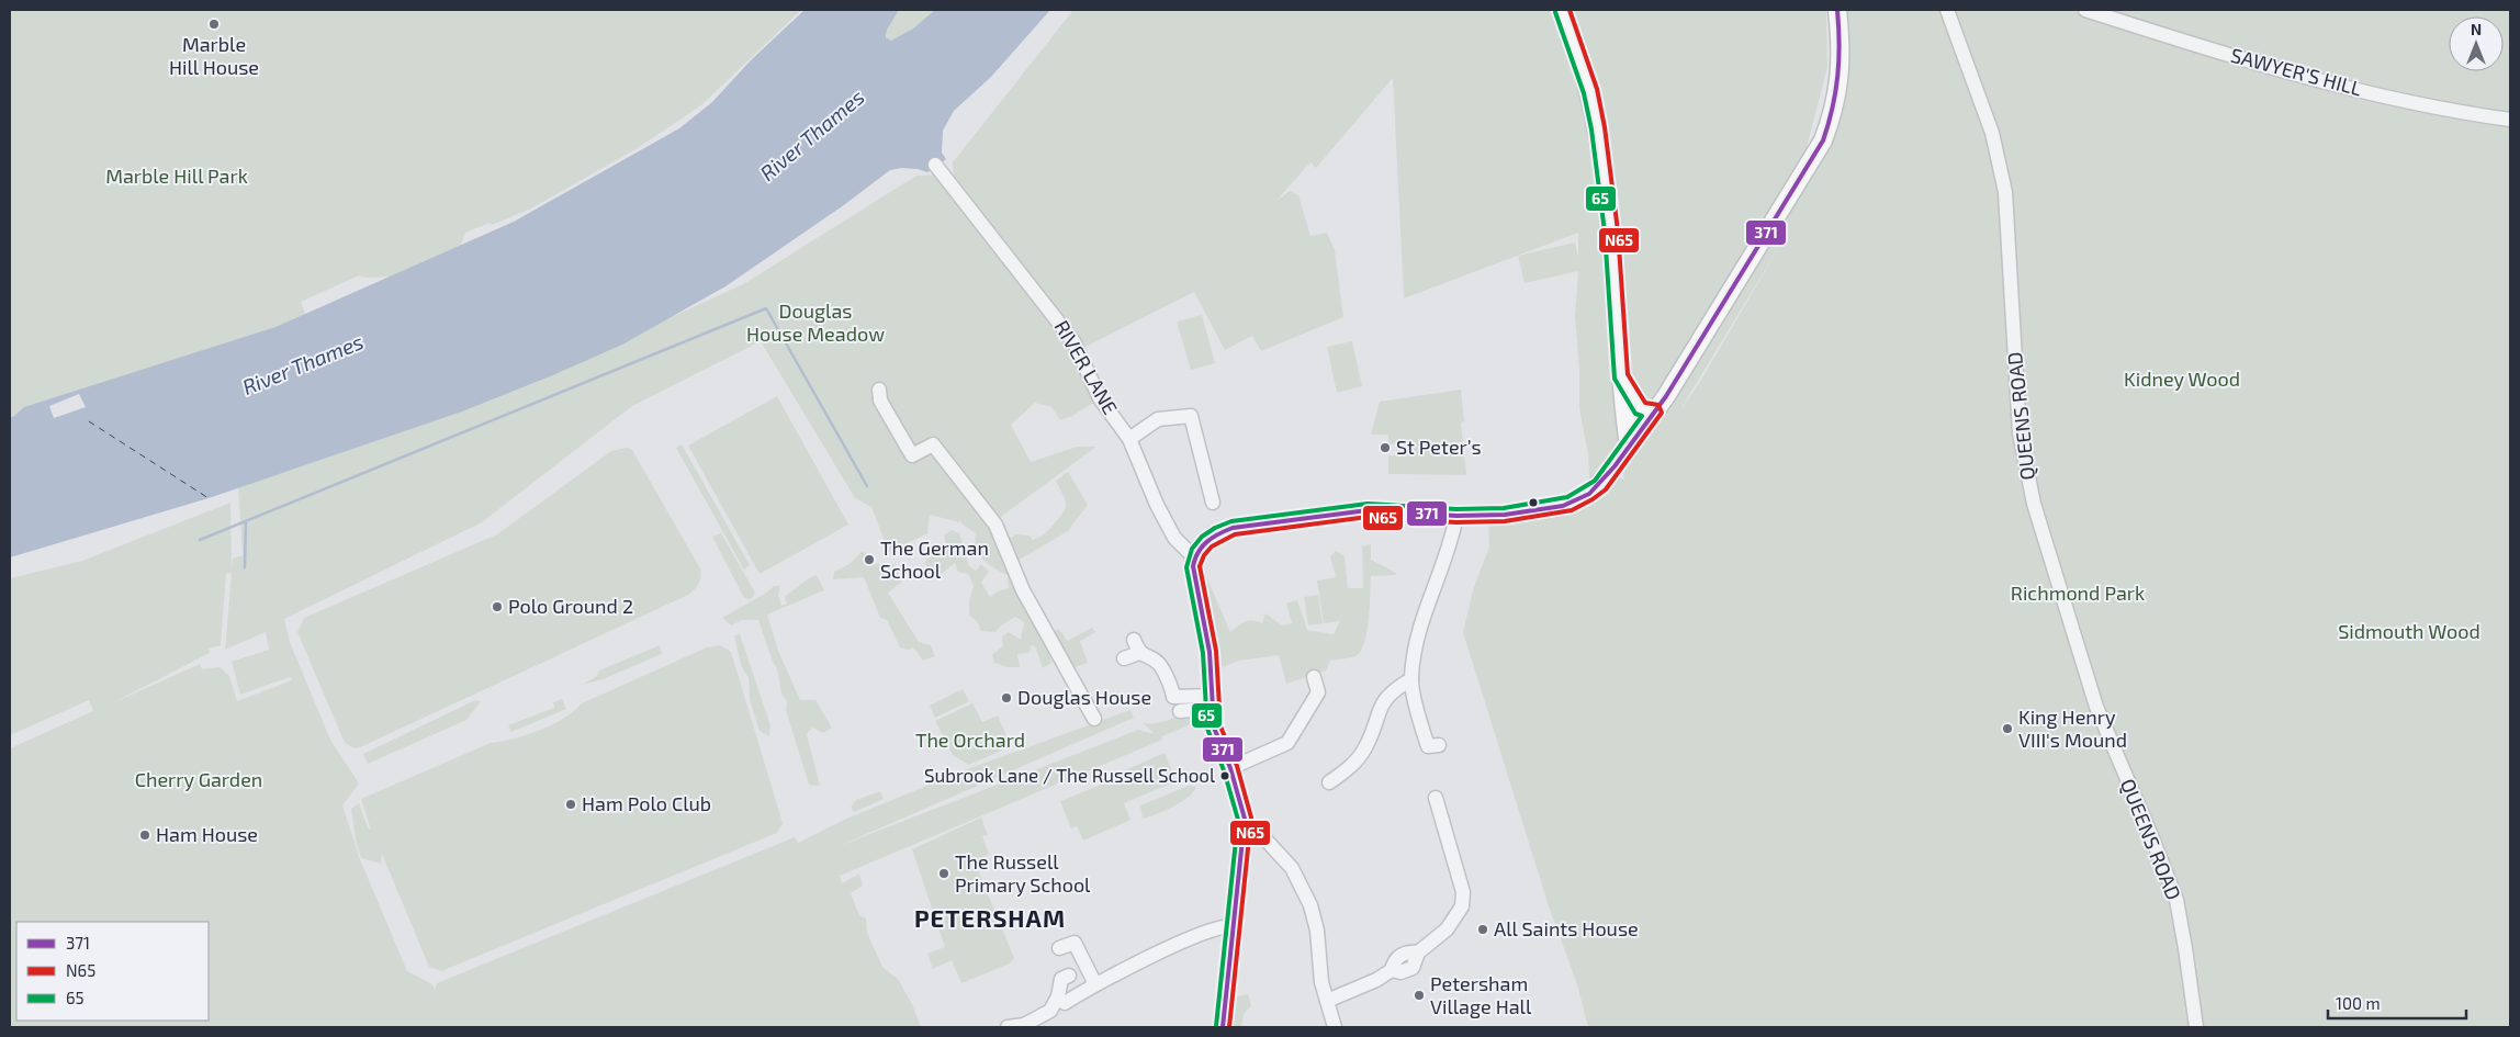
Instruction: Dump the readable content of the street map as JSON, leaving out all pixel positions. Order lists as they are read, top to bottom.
{
  "streets": {
    "street": ["SAWYER'S HILL", "RIVER LANE", "QUEENS ROAD"]
  },
  "districts": ["PETERSHAM"],
  "water": ["River Thames"],
  "parks": [
    "Marble Hill Park",
    "Douglas House Meadow",
    "Kidney Wood",
    "Richmond Park",
    "Sidmouth Wood",
    "The Orchard",
    "Cherry Garden"
  ],
  "places": [
    "Marble Hill House",
    "St Peter’s",
    "The German School",
    "Polo Ground 2",
    "Douglas House",
    "King Henry VIII's Mound",
    "Subrook Lane / The Russell School",
    "Ham Polo Club",
    "Ham House",
    "The Russell Primary School",
    "All Saints House",
    "Petersham Village Hall"
  ],
  "lines": ["transit line 371", "transit line N65", "transit line 65"],
  "legend": ["371", "N65", "65"],
  "scale_bar": "100 m",
  "north": "top"
}
